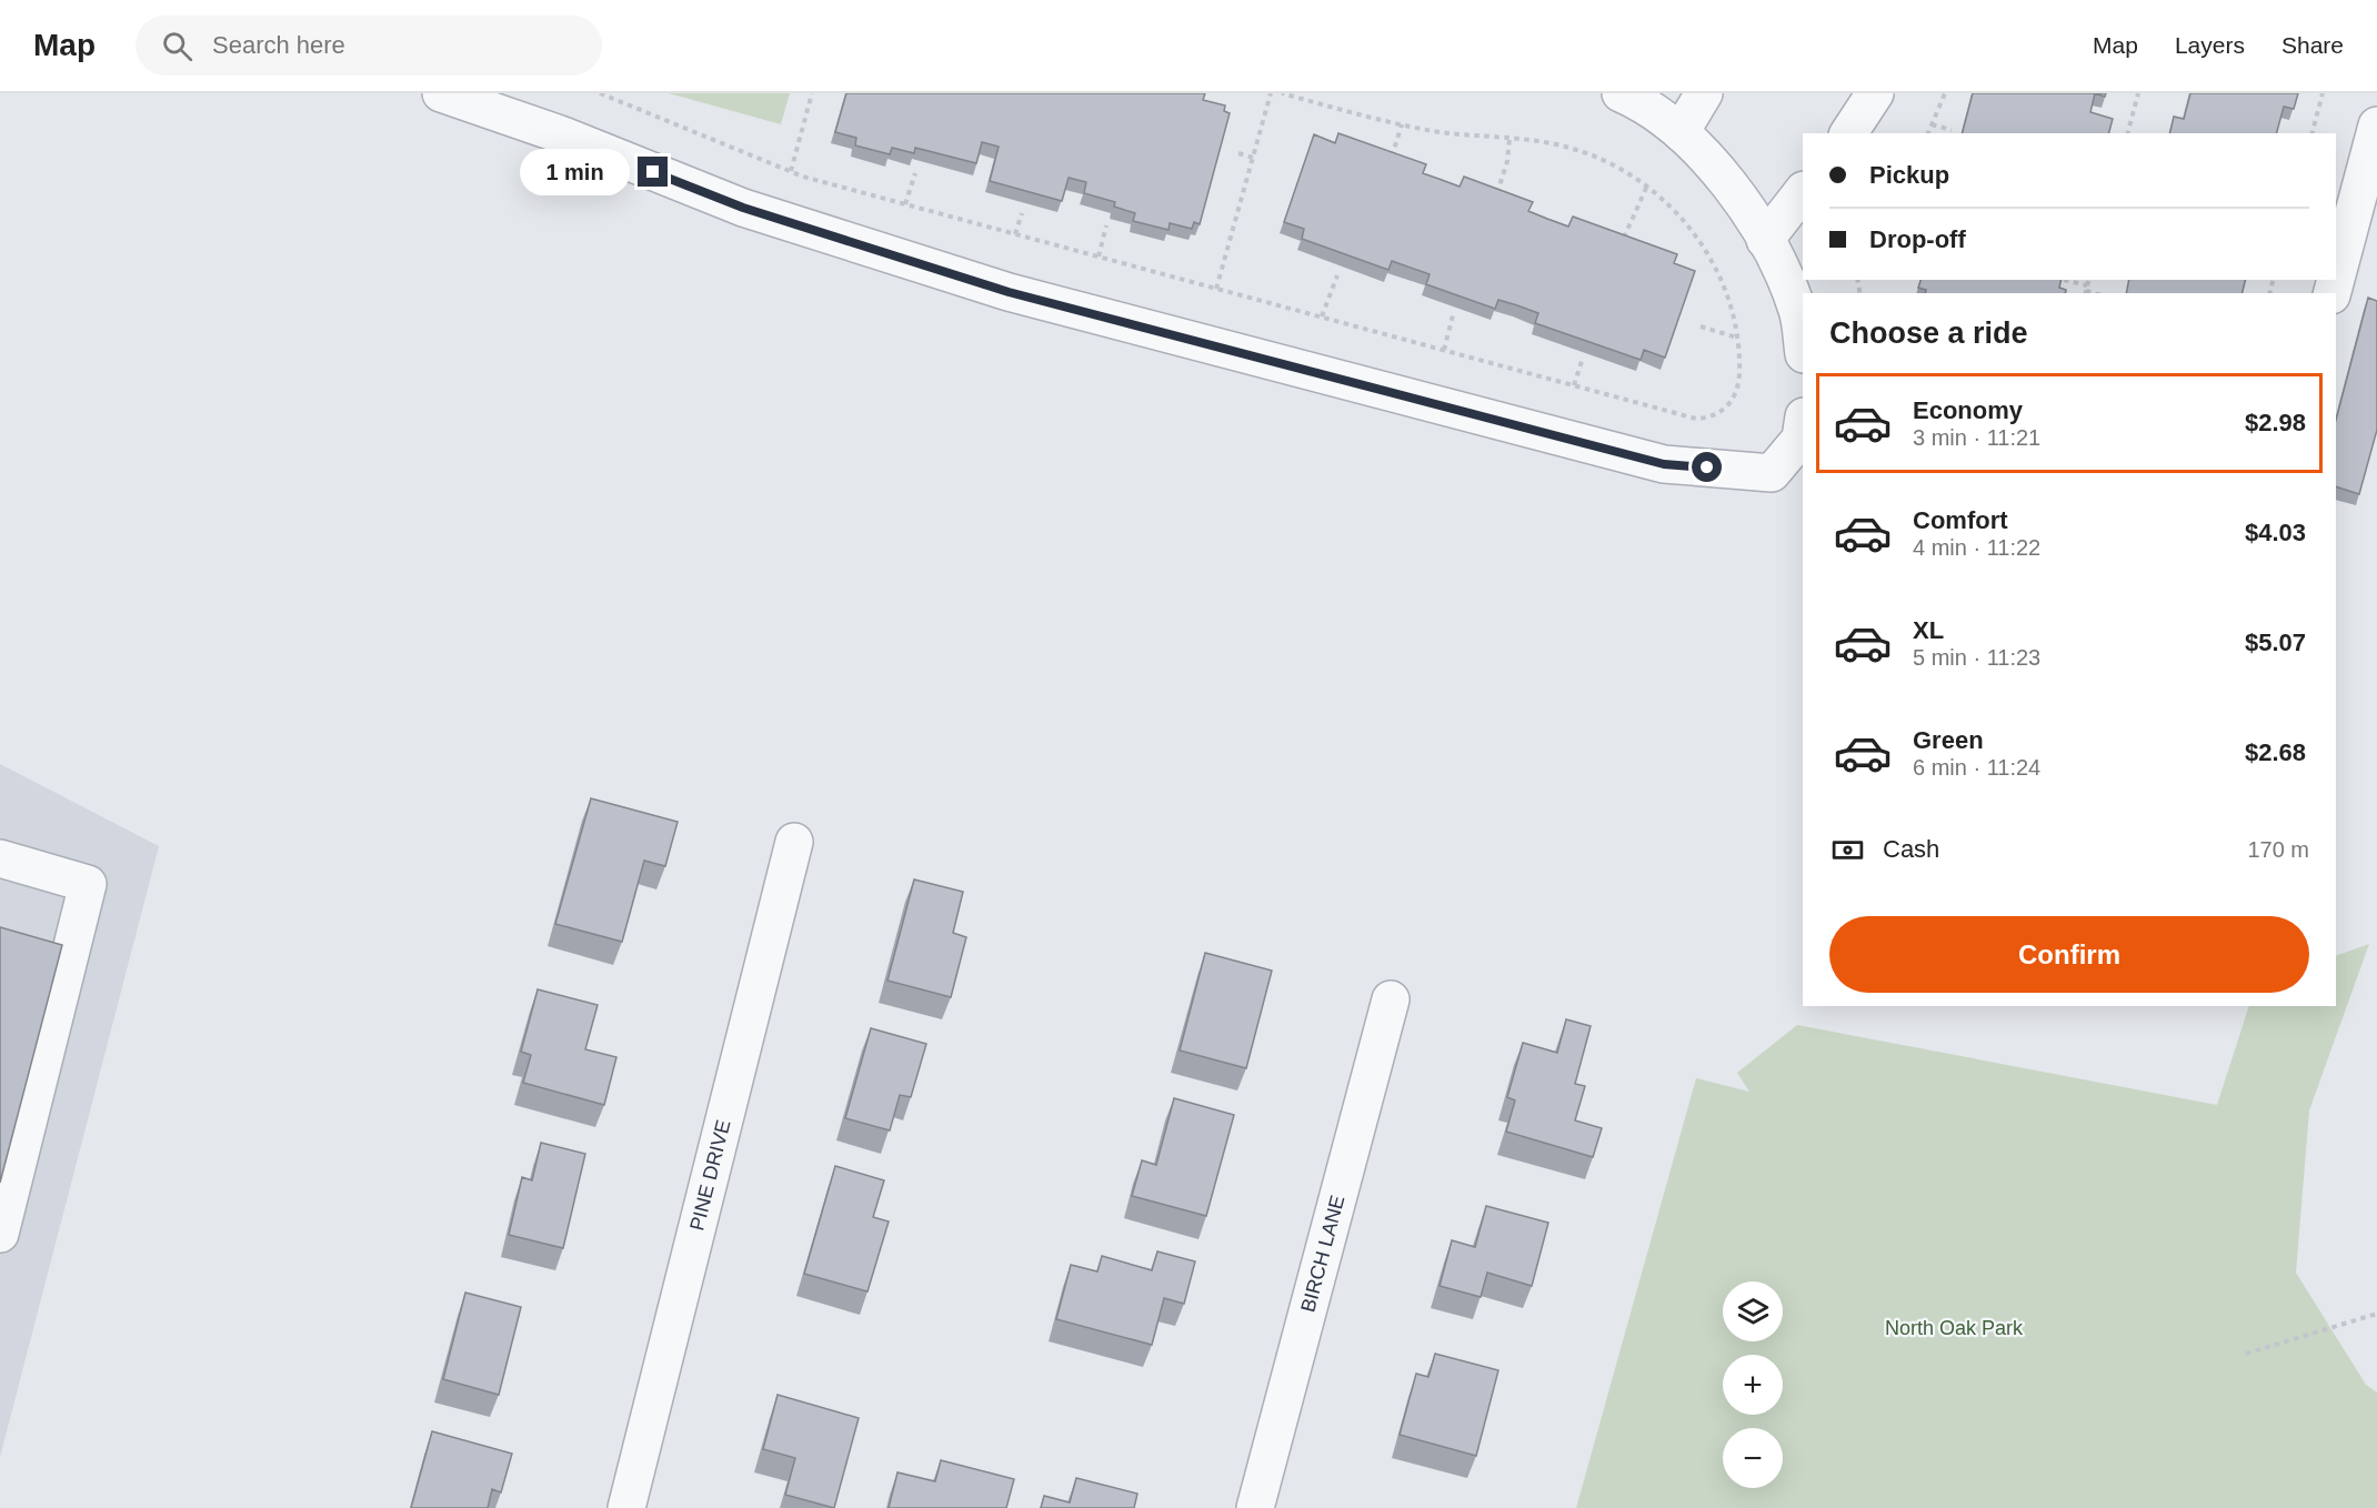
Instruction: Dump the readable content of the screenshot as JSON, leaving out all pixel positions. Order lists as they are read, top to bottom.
{
  "streets": {
    "street": ["PINE DRIVE", "BIRCH LANE"]
  },
  "parks": ["North Oak Park"],
  "page": {
    "header": "Map",
    "search": "Search here",
    "nav": ["Map", "Layers", "Share"],
    "banner": ["Pickup", "Drop-off"],
    "bubble": "1 min",
    "heading": "Choose a ride",
    "list": [
      {
        "name": "Economy",
        "note": "3 min · 11:21",
        "value": "$2.98"
      },
      {
        "name": "Comfort",
        "note": "4 min · 11:22",
        "value": "$4.03"
      },
      {
        "name": "XL",
        "note": "5 min · 11:23",
        "value": "$5.07"
      },
      {
        "name": "Green",
        "note": "6 min · 11:24",
        "value": "$2.68"
      }
    ],
    "pay": ["Cash", "170 m"],
    "buttons": "Confirm",
    "map_buttons": ["+", "−"]
  }
}
